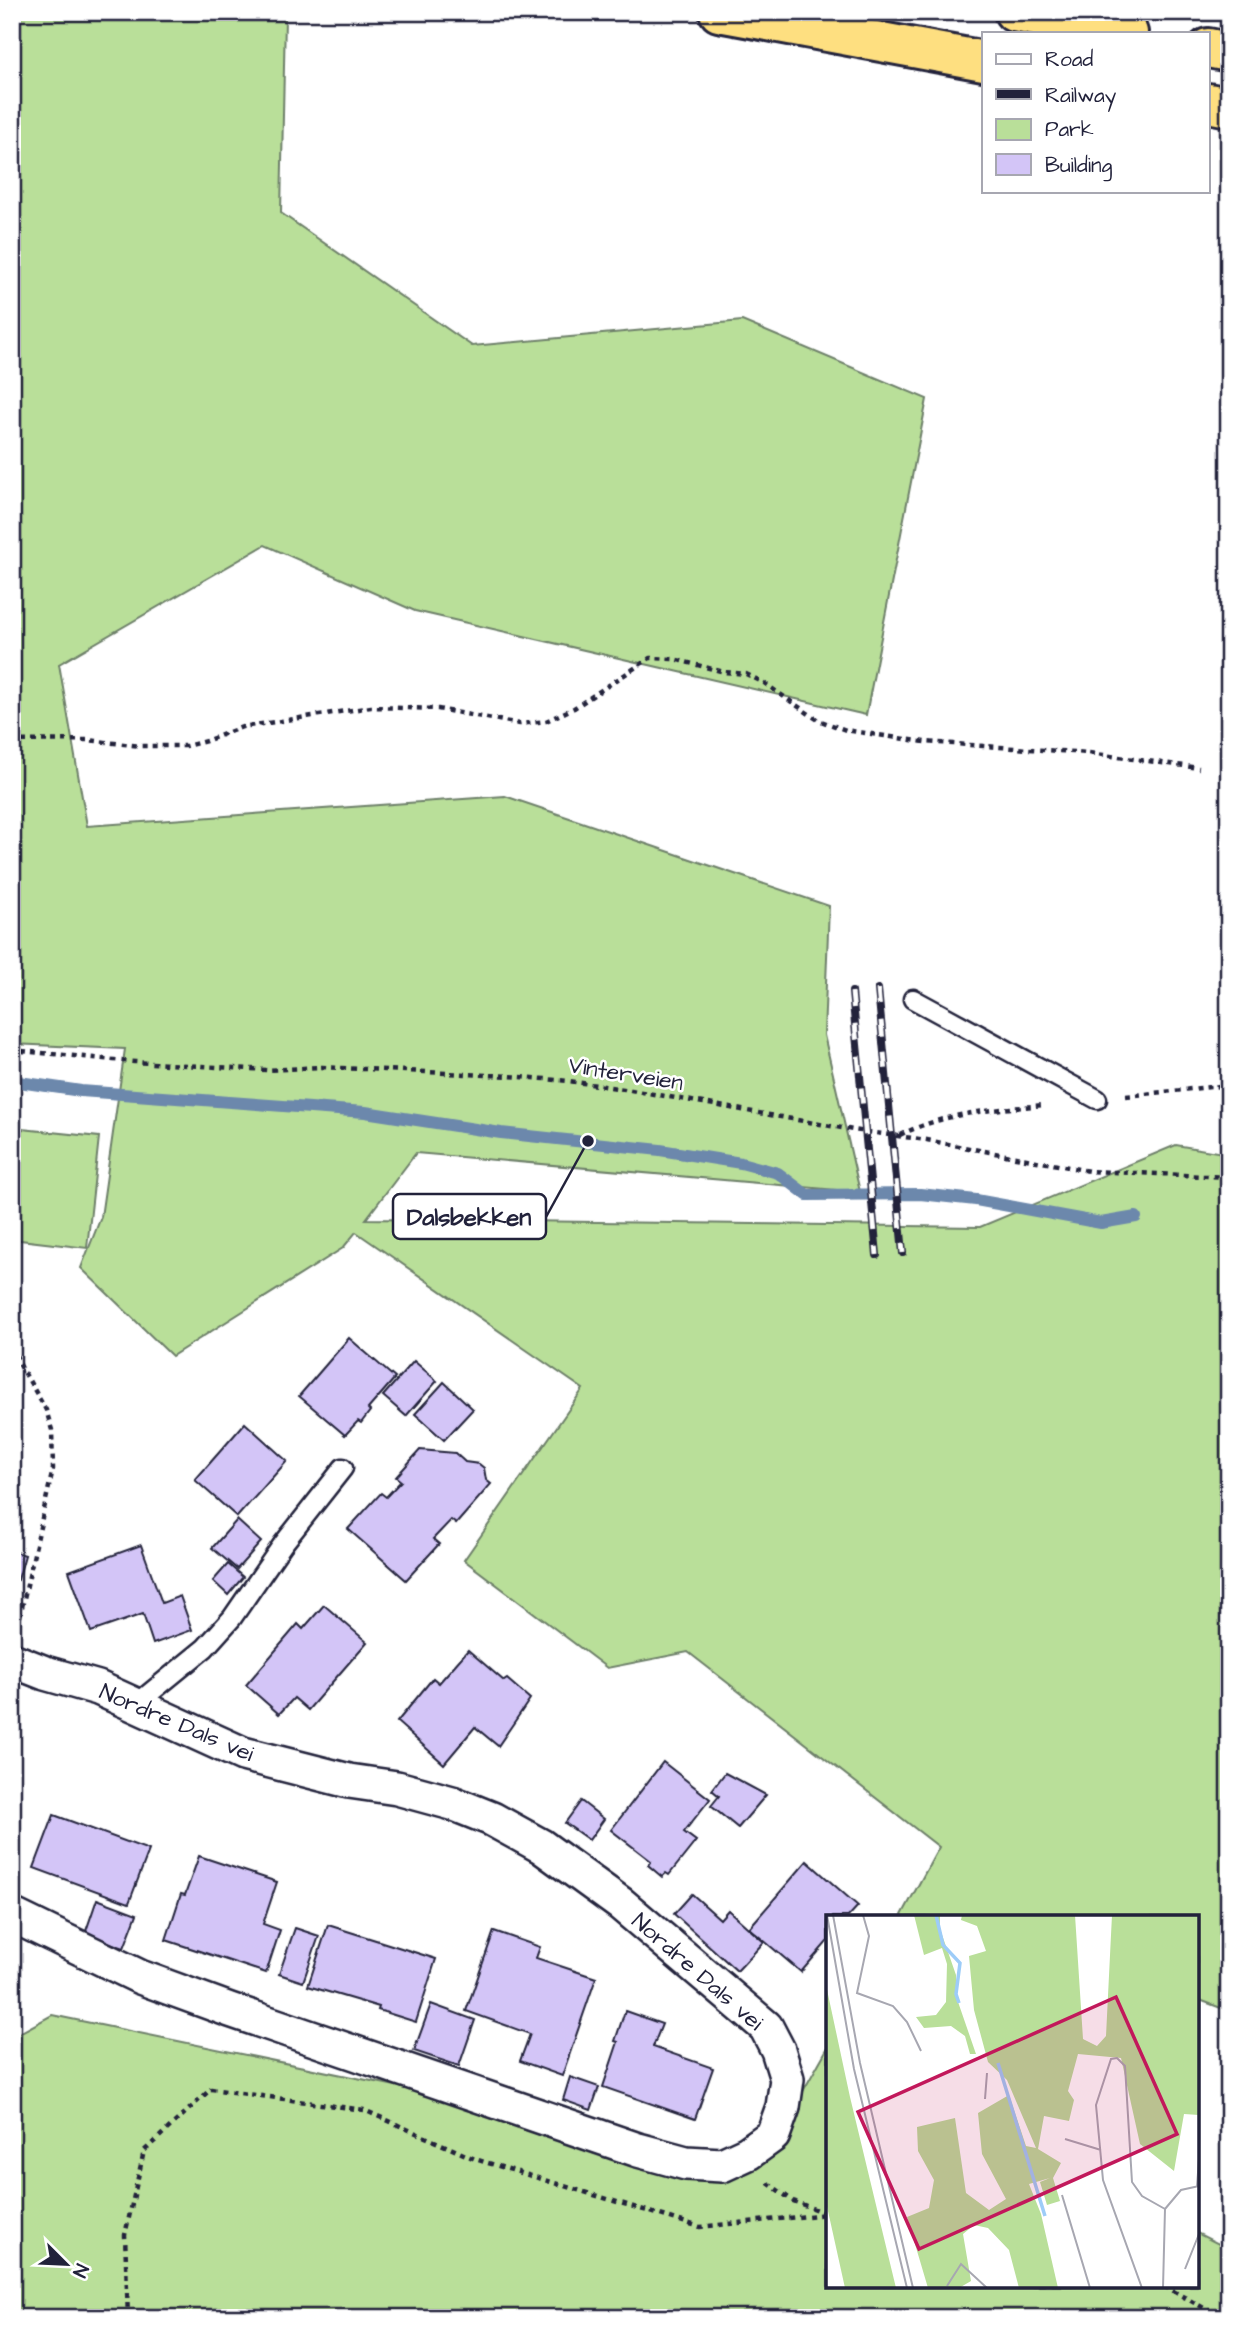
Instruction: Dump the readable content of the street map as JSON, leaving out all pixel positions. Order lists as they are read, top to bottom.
{
  "streets": {
    "street": ["Nordre Dals vei"],
    "path": ["Vinterveien"]
  },
  "places": ["Dalsbekken"],
  "legend": [
    "Road",
    "Railway",
    "Park",
    "Building"
  ],
  "north": "bottom right"
}
